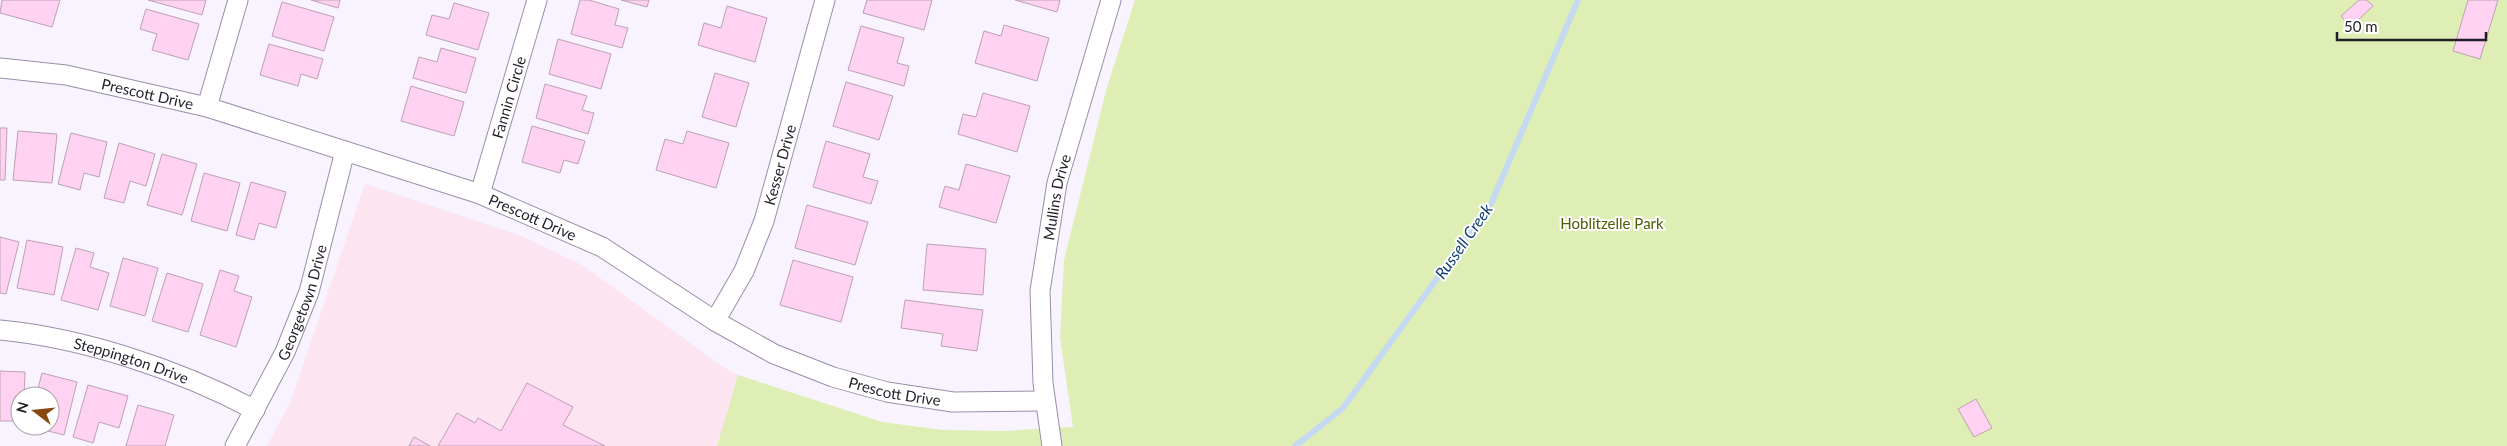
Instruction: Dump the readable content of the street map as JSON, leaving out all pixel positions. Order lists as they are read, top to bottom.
{
  "streets": {
    "street": [
      "Prescott Drive",
      "Fannin Circle",
      "Kesser Drive",
      "Mullins Drive",
      "Georgetown Drive",
      "Steppington Drive"
    ]
  },
  "crossings": [
    ["Prescott Drive", "Fannin Circle"],
    ["Prescott Drive", "Kesser Drive"],
    ["Prescott Drive", "Mullins Drive"],
    ["Prescott Drive", "Georgetown Drive"],
    ["Georgetown Drive", "Steppington Drive"]
  ],
  "water": ["Russell Creek"],
  "parks": ["Hoblitzelle Park"],
  "scale_bar": "50 m",
  "north": "left"
}
